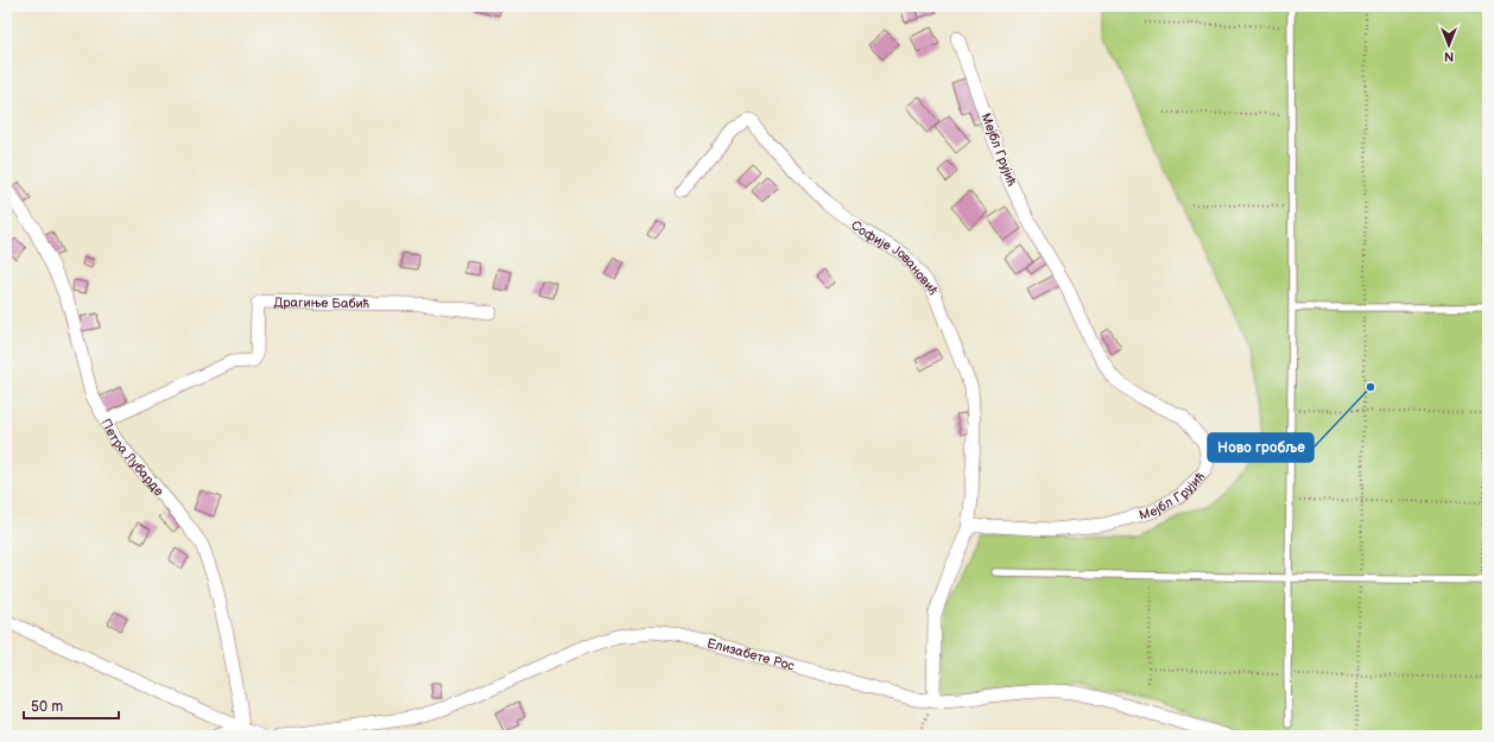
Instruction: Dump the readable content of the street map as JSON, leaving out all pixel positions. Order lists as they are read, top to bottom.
{
  "streets": {
    "street": [
      "Мејбл Грујић",
      "Софије Јовановић",
      "Драгиње Бабић",
      "Петра Лубарде",
      "Елизабете Рос"
    ]
  },
  "crossings": [
    ["Мејбл Грујић", "Софије Јовановић"],
    ["Драгиње Бабић", "Петра Лубарде"]
  ],
  "places": ["Ново гробље"],
  "scale_bar": "50 m",
  "north": "bottom"
}
